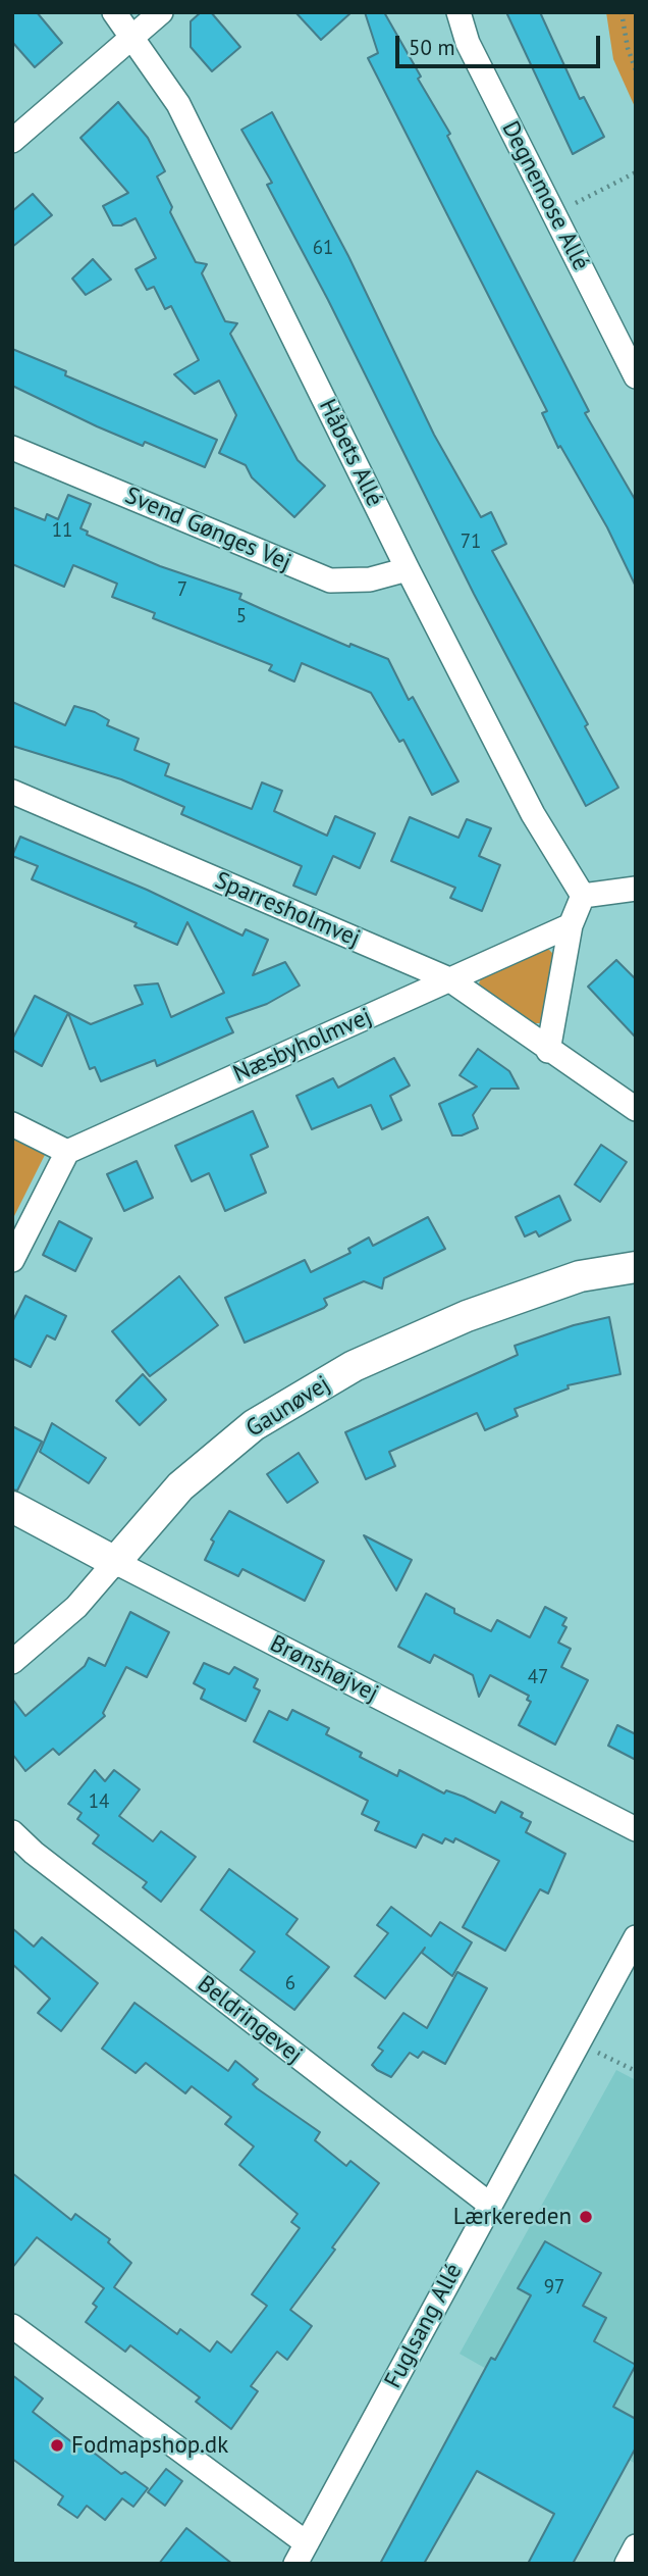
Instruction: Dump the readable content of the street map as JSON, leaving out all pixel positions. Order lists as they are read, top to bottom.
{
  "streets": {
    "street": [
      "Degnemose Allé",
      "Håbets Allé",
      "Svend Gønges Vej",
      "Sparresholmvej",
      "Næsbyholmvej",
      "Gaunøvej",
      "Brønshøjvej",
      "Beldringevej",
      "Fuglsang Allé"
    ]
  },
  "crossings": [
    ["Håbets Allé", "Svend Gønges Vej"],
    ["Sparresholmvej", "Næsbyholmvej"],
    ["Gaunøvej", "Brønshøjvej"],
    ["Beldringevej", "Fuglsang Allé"]
  ],
  "places": ["Lærkereden", "Fodmapshop.dk"],
  "house_numbers": [
    "61",
    "11",
    "71",
    "7",
    "5",
    "47",
    "14",
    "6",
    "97"
  ],
  "scale_bar": "50 m"
}
